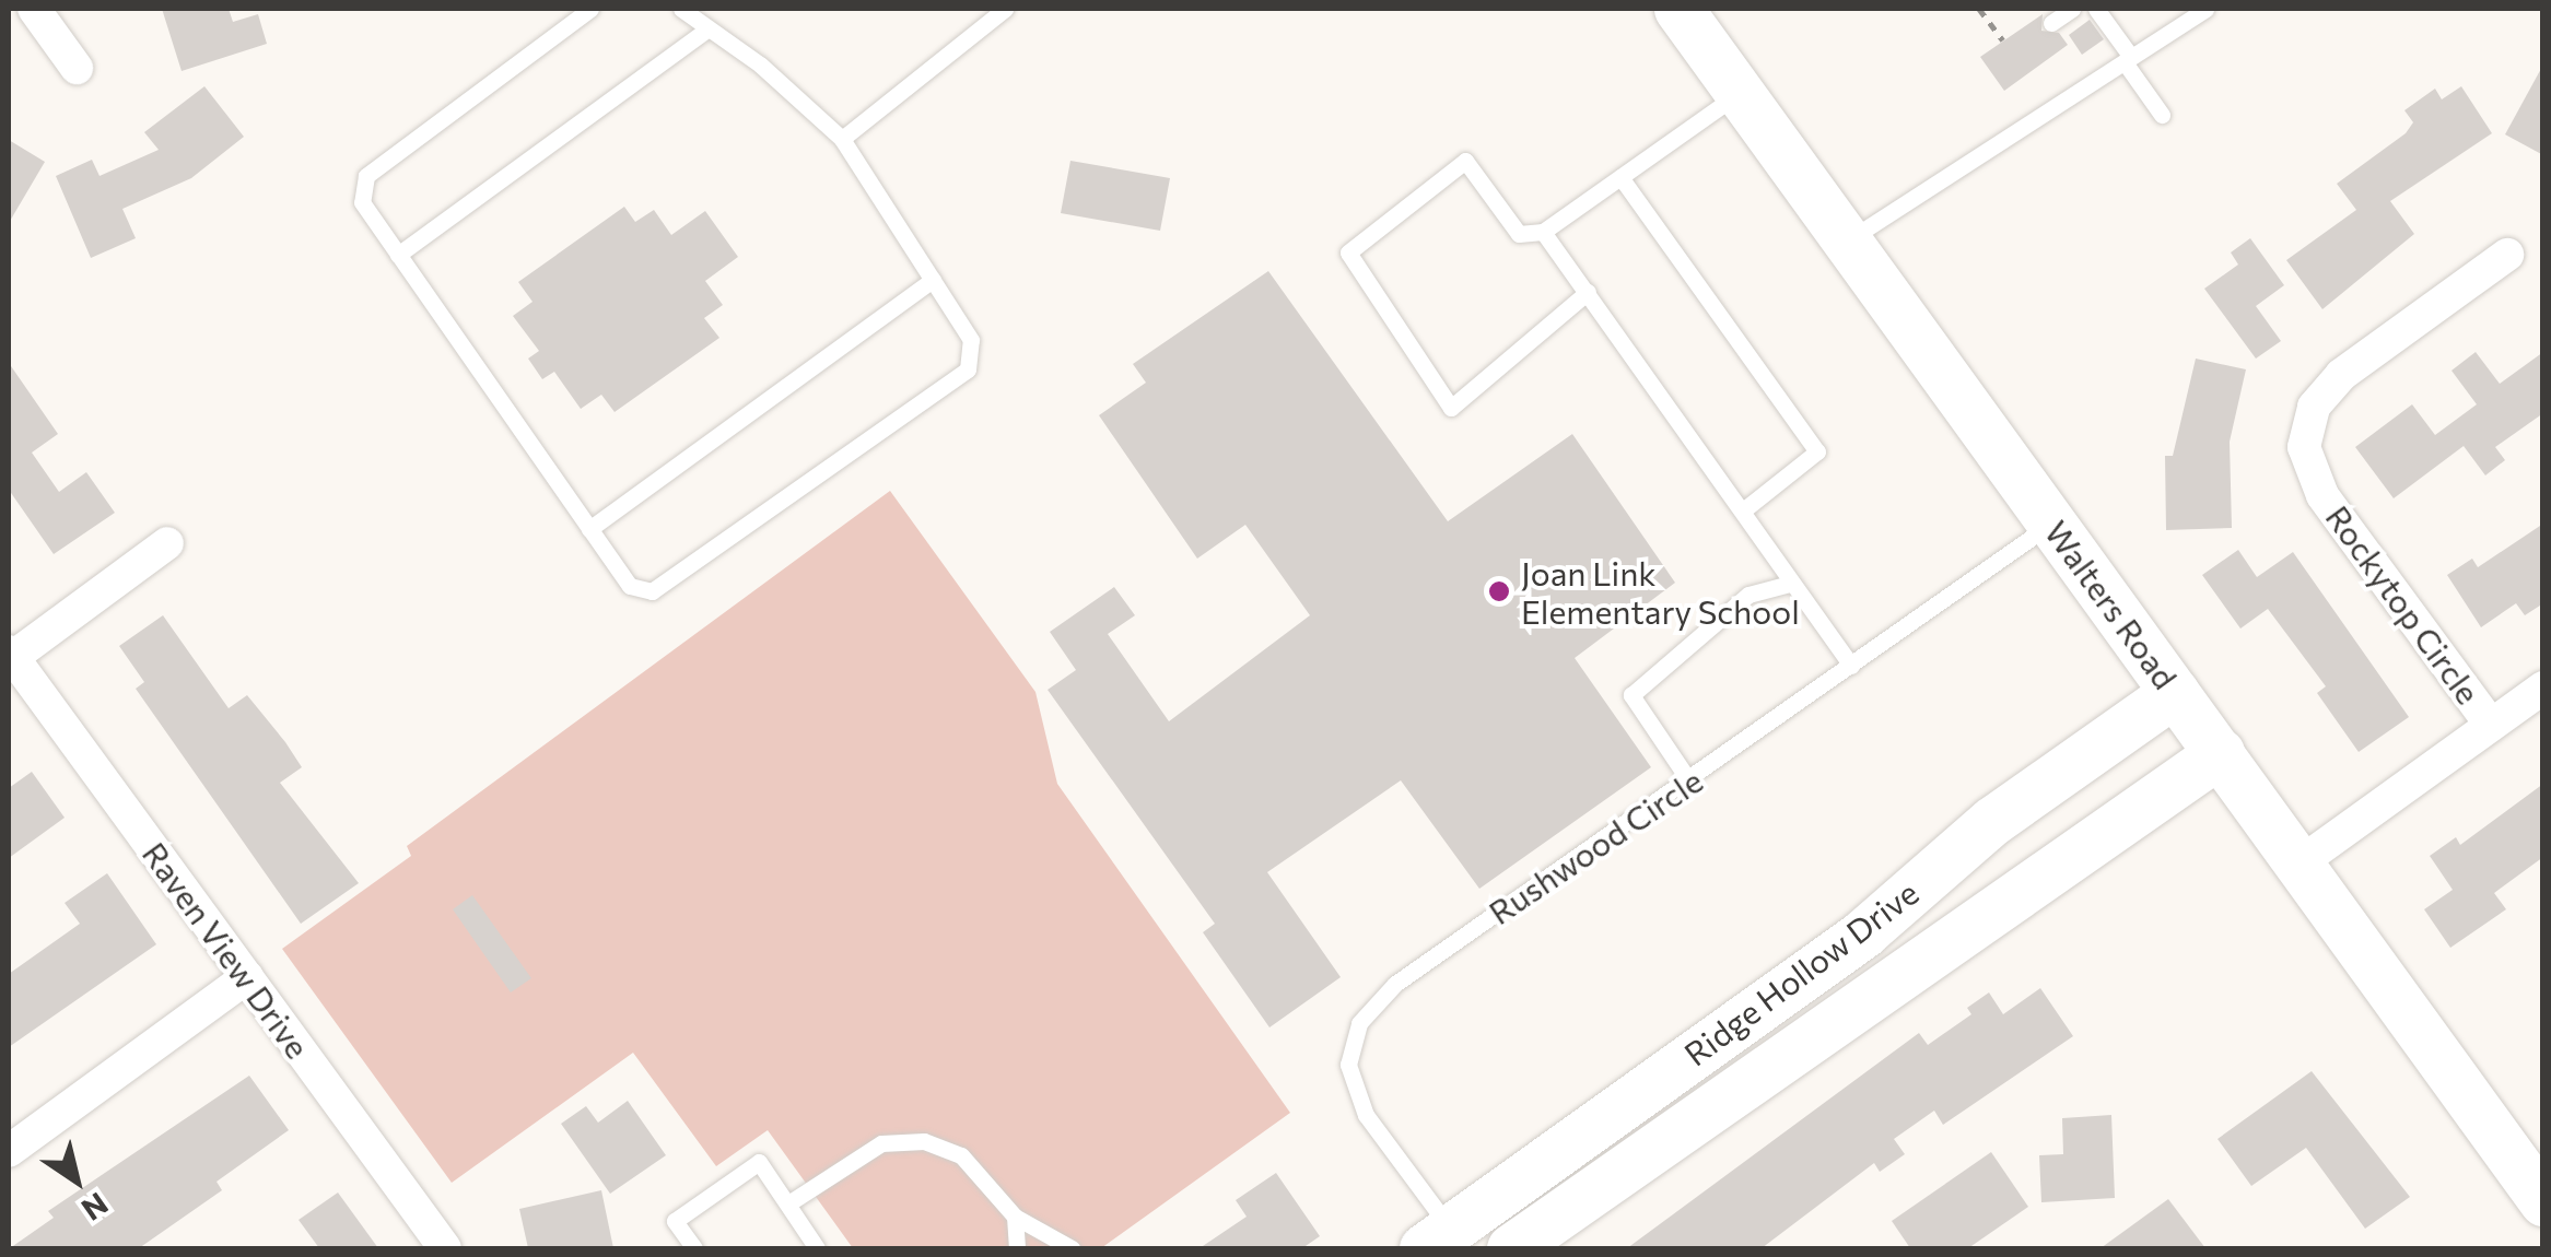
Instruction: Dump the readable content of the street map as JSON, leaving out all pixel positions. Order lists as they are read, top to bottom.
{
  "streets": {
    "street": [
      "Walters Road",
      "Rockytop Circle",
      "Raven View Drive",
      "Ridge Hollow Drive"
    ],
    "lane": ["Rushwood Circle"]
  },
  "crossings": [
    ["Walters Road", "Rushwood Circle"],
    ["Walters Road", "Ridge Hollow Drive"],
    ["Rushwood Circle", "Ridge Hollow Drive"]
  ],
  "places": ["Joan Link Elementary School"],
  "north": "bottom right"
}
